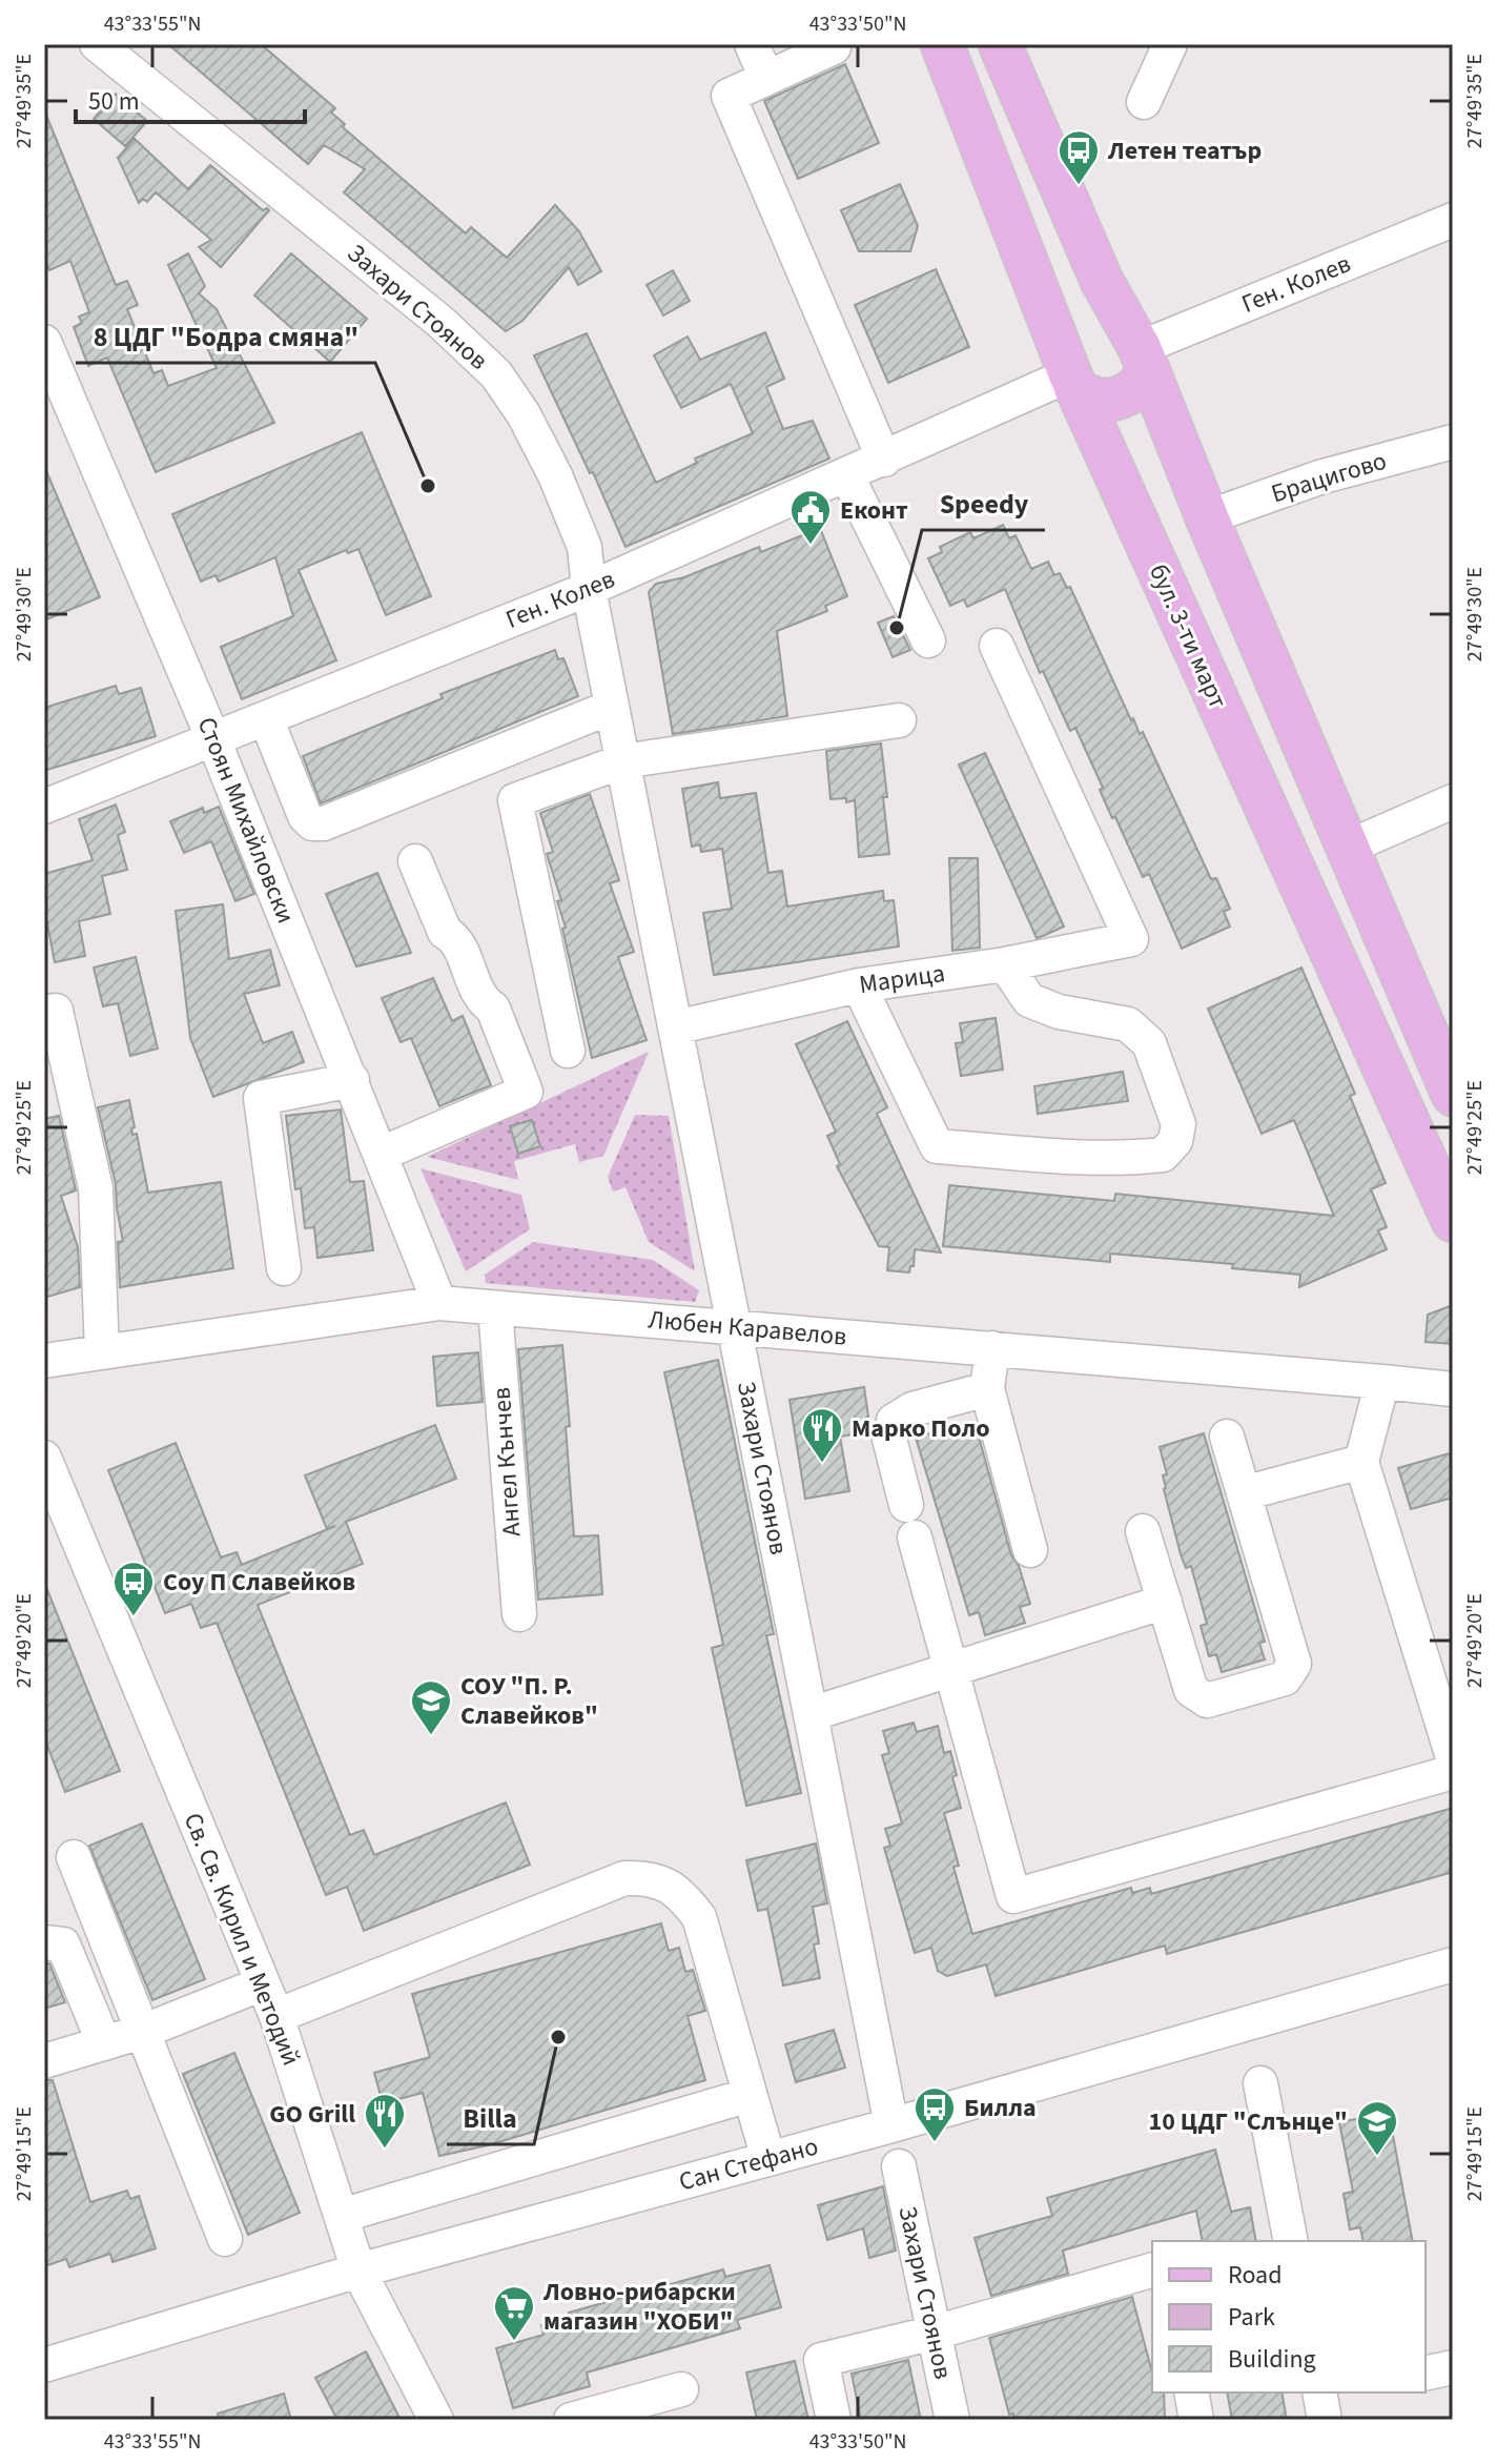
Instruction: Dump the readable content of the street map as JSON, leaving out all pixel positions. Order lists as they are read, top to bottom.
{
  "streets": {
    "main road": ["бул. 3-ти март"],
    "street": [
      "Ген. Колев",
      "Захари Стоянов",
      "Брацигово",
      "Стоян Михайловски",
      "Марица",
      "Любен Каравелов",
      "Ангел Кънчев",
      "Св. Св. Кирил и Методий",
      "Сан Стефано"
    ]
  },
  "crossings": [
    ["Ген. Колев", "Захари Стоянов"],
    ["Ген. Колев", "бул. 3-ти март"],
    ["Ген. Колев", "Стоян Михайловски"],
    ["Захари Стоянов", "Марица"],
    ["Захари Стоянов", "Любен Каравелов"],
    ["Захари Стоянов", "Сан Стефано"],
    ["Стоян Михайловски", "Любен Каравелов"],
    ["Любен Каравелов", "Ангел Кънчев"],
    ["Св. Св. Кирил и Методий", "Сан Стефано"]
  ],
  "places": {
    "bus stop": ["Летен театър", "Соу П Славейков", "Билла"],
    "other": ["8 ЦДГ \"Бодра смяна\"", "Speedy", "Billa"],
    "public building": ["Еконт"],
    "restaurant": ["Марко Поло", "GO Grill"],
    "school or university": ["СОУ \"П. Р. Славейков\"", "10 ЦДГ \"Слънце\""],
    "supermarket": ["Ловно-рибарски магазин \"ХОБИ\""]
  },
  "legend": ["Road", "Park", "Building"],
  "scale_bar": "50 m",
  "coordinates": [
    "43°33'55\"N",
    "43°33'50\"N",
    "27°49'35\"E",
    "27°49'30\"E",
    "27°49'25\"E",
    "27°49'20\"E",
    "27°49'15\"E"
  ]
}
